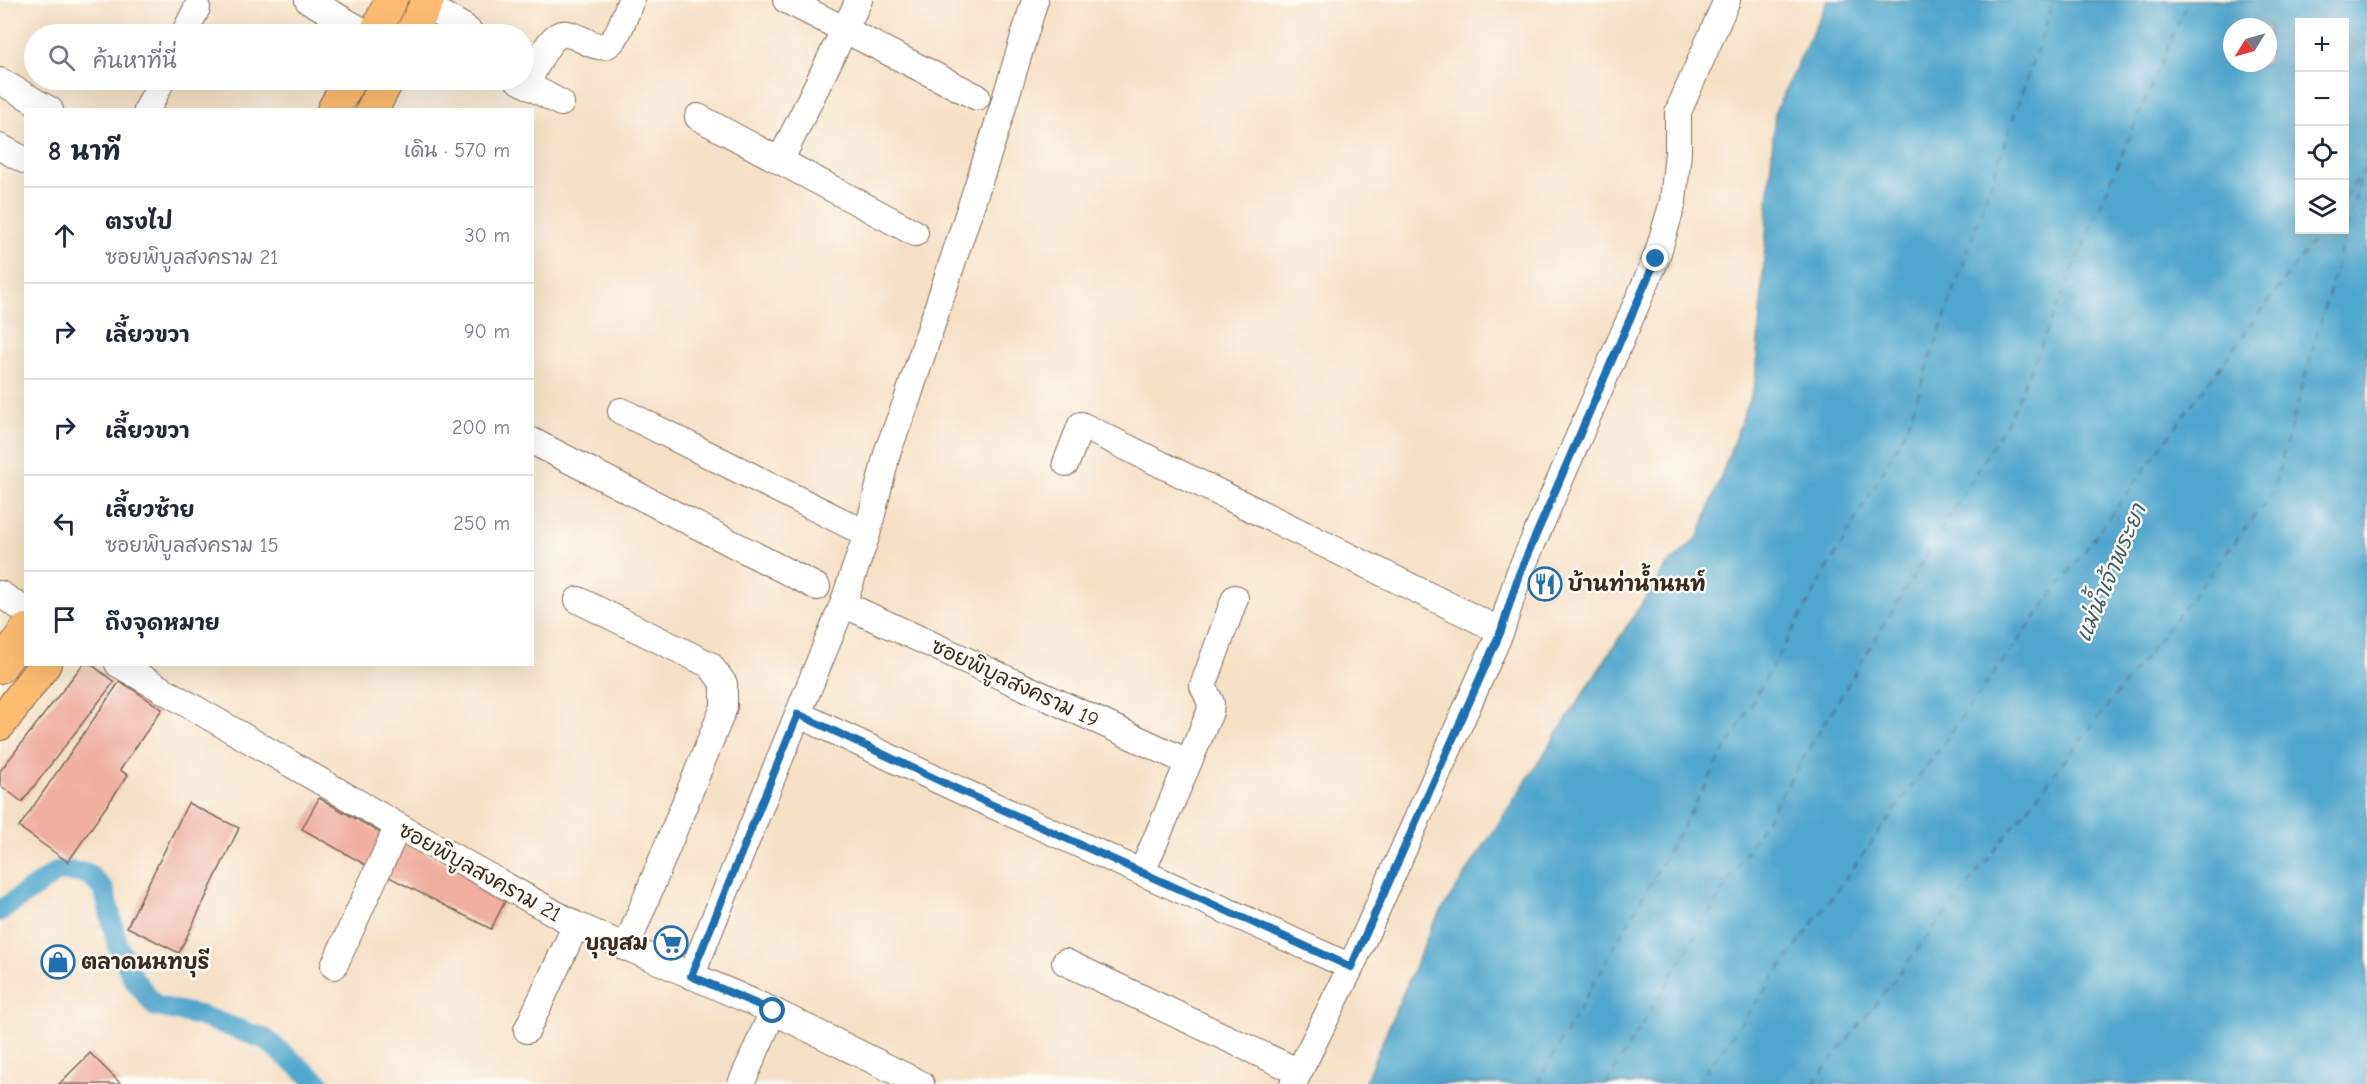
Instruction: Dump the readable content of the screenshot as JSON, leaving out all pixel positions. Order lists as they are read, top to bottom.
{
  "streets": {
    "street": ["ซอยพิบูลสงคราม 19", "ซอยพิบูลสงคราม 21"]
  },
  "water": ["แม่น้ำเจ้าพระยา"],
  "places": {
    "restaurant": ["บ้านท่าน้ำนนท์"],
    "supermarket": ["บุญสม"],
    "shop": ["ตลาดนนทบุรี"]
  },
  "north": "bottom left",
  "page": {
    "map_buttons": ["+", "−"],
    "search": "ค้นหาที่นี่",
    "heading": ["8 นาที", "เดิน · 570 m"],
    "list": [
      ["ตรงไป", "ซอยพิบูลสงคราม 21", "30 m"],
      ["เลี้ยวขวา", "90 m"],
      ["เลี้ยวขวา", "200 m"],
      ["เลี้ยวซ้าย", "ซอยพิบูลสงคราม 15", "250 m"],
      "ถึงจุดหมาย"
    ]
  }
}
